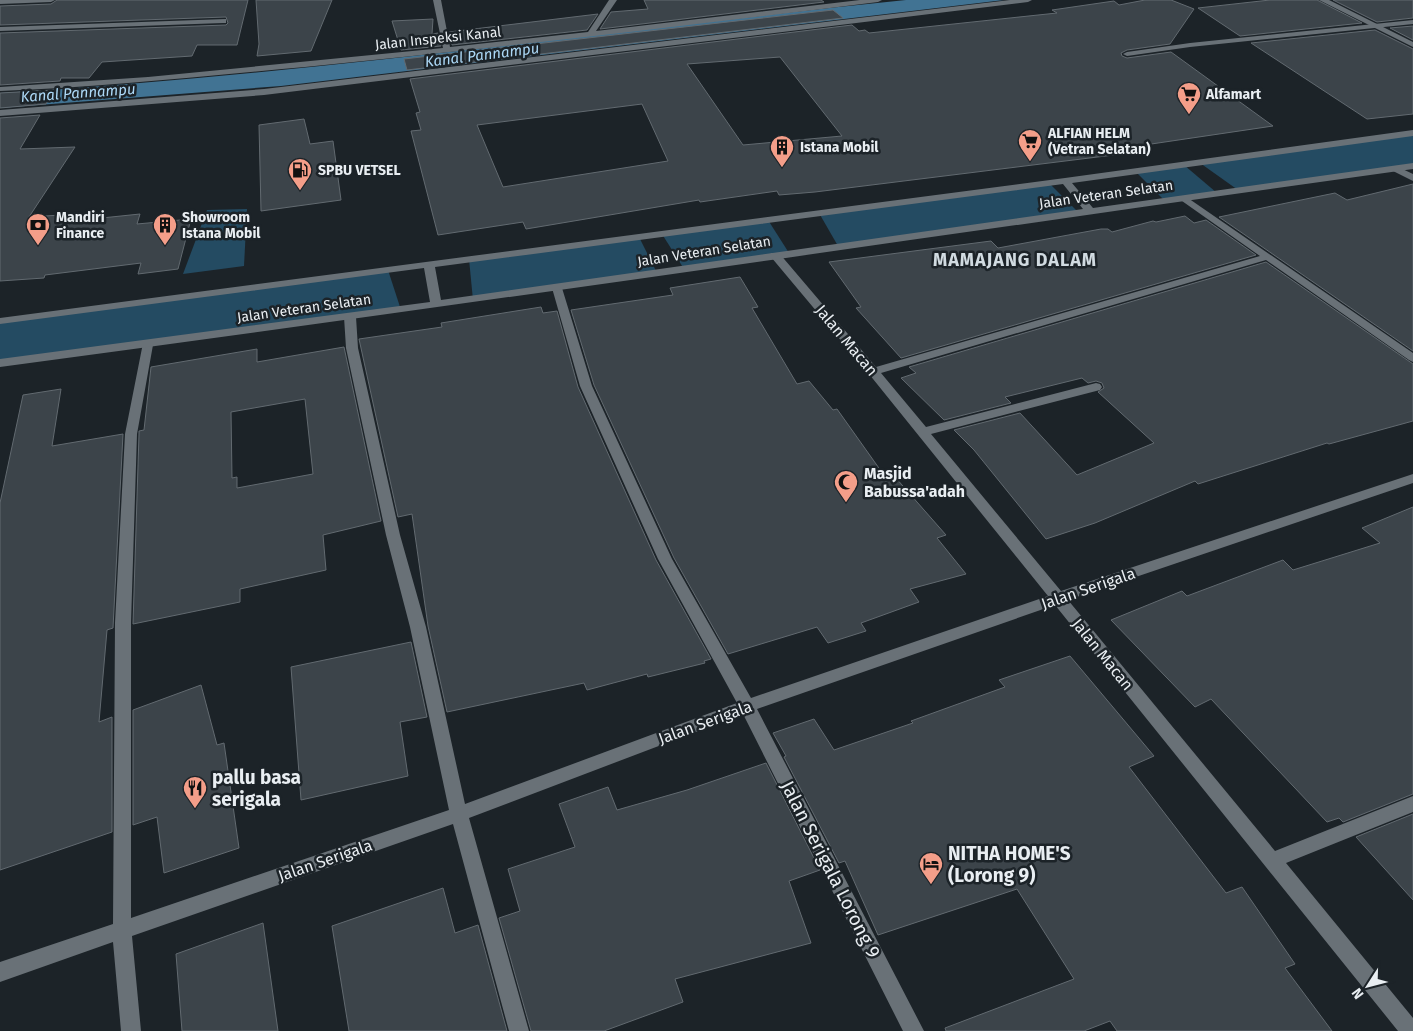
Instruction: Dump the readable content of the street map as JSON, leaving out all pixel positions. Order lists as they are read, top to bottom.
{
  "streets": {
    "main road": ["Jalan Veteran Selatan"],
    "street": [
      "Jalan Inspeksi Kanal",
      "Jalan Macan",
      "Jalan Serigala",
      "Jalan Serigala Lorong 9"
    ]
  },
  "crossings": [
    ["Jalan Veteran Selatan", "Jalan Macan"],
    ["Jalan Veteran Selatan", "Jalan Serigala Lorong 9"],
    ["Jalan Macan", "Jalan Serigala"],
    ["Jalan Serigala", "Jalan Serigala Lorong 9"]
  ],
  "districts": ["MAMAJANG DALAM"],
  "water": ["Kanal Pannampu"],
  "places": {
    "supermarket": ["Alfamart", "ALFIAN HELM (Vetran Selatan)"],
    "building": ["Istana Mobil", "Showroom Istana Mobil"],
    "fuel station": ["SPBU VETSEL"],
    "bank": ["Mandiri Finance"],
    "mosque": ["Masjid Babussa'adah"],
    "restaurant": ["pallu basa serigala"],
    "hotel": ["NITHA HOME'S (Lorong 9)"]
  },
  "north": "bottom left"
}
